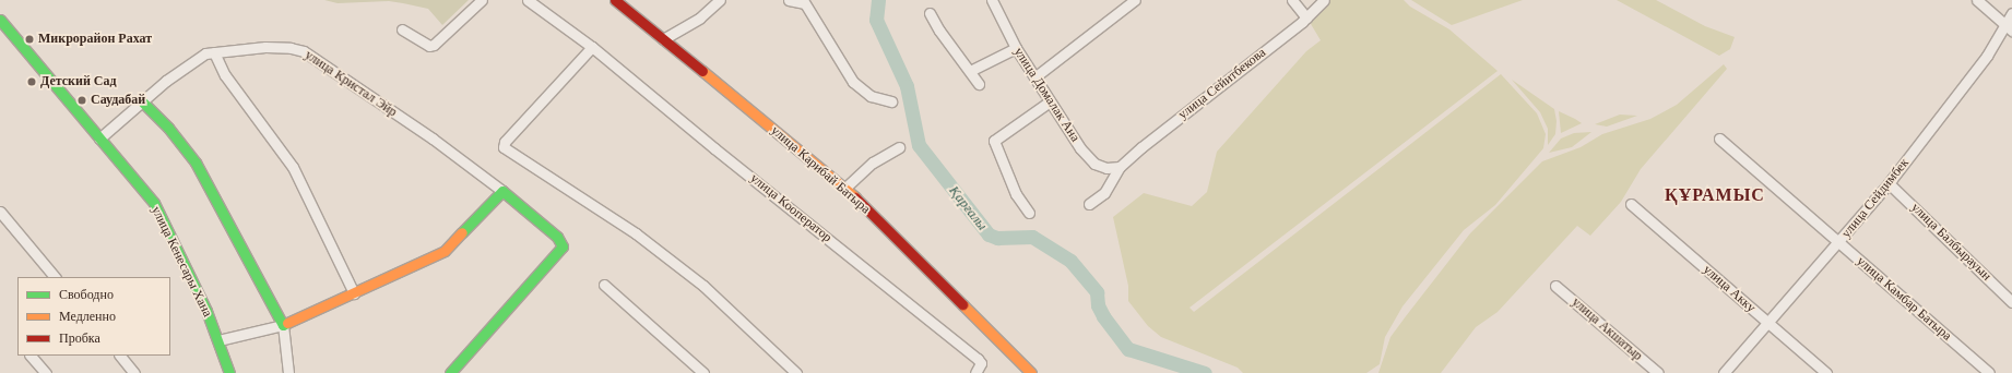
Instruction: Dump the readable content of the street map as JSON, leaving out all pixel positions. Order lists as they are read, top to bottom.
{
  "streets": {
    "street": [
      "улица Кристал Эйр",
      "улица Сейитбекова",
      "улица Домалак Ана",
      "улица Карибай Батыра",
      "улица Сейдимбек",
      "улица Кооператор",
      "улица Балбырауын",
      "улица Кенесары Хана",
      "улица Акку",
      "улица Камбар Батыра",
      "улица Акшатыр"
    ]
  },
  "crossings": [
    ["улица Кристал Эйр", "улица Кенесары Хана"],
    ["улица Сейитбекова", "улица Домалак Ана"],
    ["улица Сейдимбек", "улица Балбырауын"],
    ["улица Сейдимбек", "улица Акку"],
    ["улица Сейдимбек", "улица Камбар Батыра"]
  ],
  "districts": ["ҚҰРАМЫС"],
  "water": ["Қарғалы"],
  "places": ["Микрорайон Рахат", "Детский Сад", "Саудабай"],
  "legend": ["Свободно", "Медленно", "Пробка"]
}
